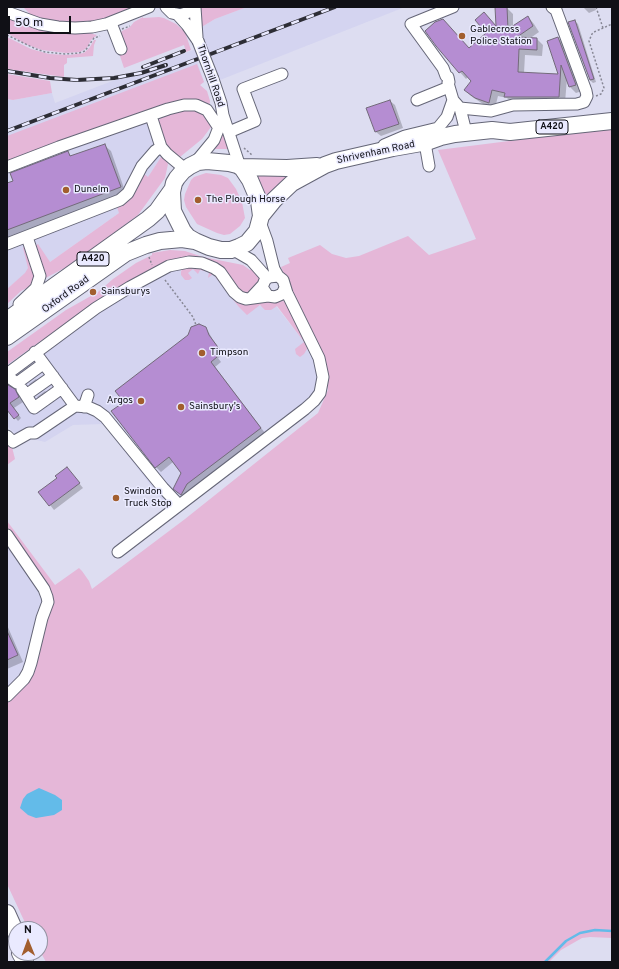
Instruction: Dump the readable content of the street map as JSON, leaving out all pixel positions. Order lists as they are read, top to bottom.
{
  "streets": {
    "highway": ["A420", "Shrivenham Road", "Oxford Road"],
    "street": ["Thornhill Road"]
  },
  "crossings": [
    ["Thornhill Road", "A420"],
    ["Thornhill Road", "Shrivenham Road"],
    ["Thornhill Road", "Oxford Road"],
    ["A420", "Shrivenham Road"],
    ["A420", "Oxford Road"],
    ["Shrivenham Road", "Oxford Road"]
  ],
  "places": [
    "Gablecross Police Station",
    "Dunelm",
    "The Plough Horse",
    "Sainsburys",
    "Timpson",
    "Argos",
    "Sainsbury's",
    "Swindon Truck Stop"
  ],
  "scale_bar": "50 m",
  "north": "top"
}
